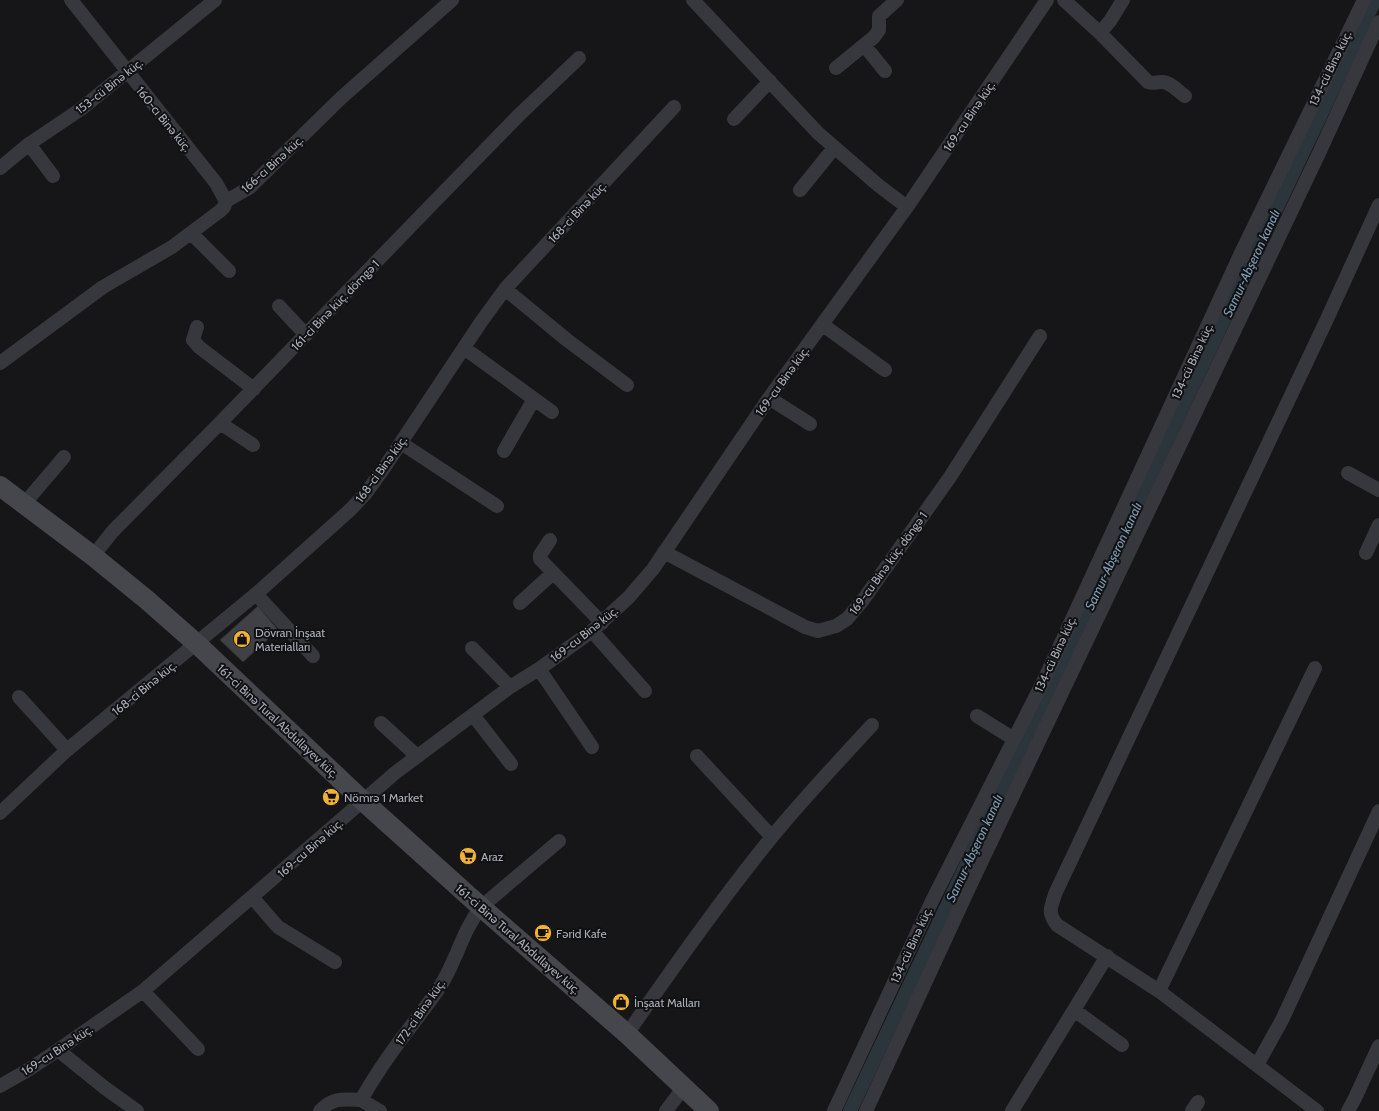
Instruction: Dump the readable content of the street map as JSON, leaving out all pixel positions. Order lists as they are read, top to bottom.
{
  "streets": {
    "street": [
      "134-cü Binə küç.",
      "153-cü Binə küç.",
      "169-cu Binə küç.",
      "160-cı Binə küç.",
      "166-cı Binə küç.",
      "168-ci Binə küç.",
      "161-ci Binə küç. dömgə 1",
      "169-cu Binə küç. döngə 1",
      "161-ci Binə Tural Abdullayev küç.",
      "172-ci Binə küç."
    ]
  },
  "crossings": [
    ["153-cü Binə küç.", "160-cı Binə küç."],
    ["169-cu Binə küç.", "169-cu Binə küç. döngə 1"],
    ["169-cu Binə küç.", "161-ci Binə Tural Abdullayev küç."],
    ["160-cı Binə küç.", "166-cı Binə küç."],
    ["168-ci Binə küç.", "161-ci Binə Tural Abdullayev küç."],
    ["161-ci Binə küç. dömgə 1", "161-ci Binə Tural Abdullayev küç."],
    ["161-ci Binə Tural Abdullayev küç.", "172-ci Binə küç."]
  ],
  "water": ["Samur-Abşeron kanalı"],
  "places": {
    "shop": ["Dövran İnşaat Materialları", "İnşaat Malları"],
    "supermarket": ["Nömrə 1 Market", "Araz"],
    "cafe": ["Fərid Kafe"]
  }
}
